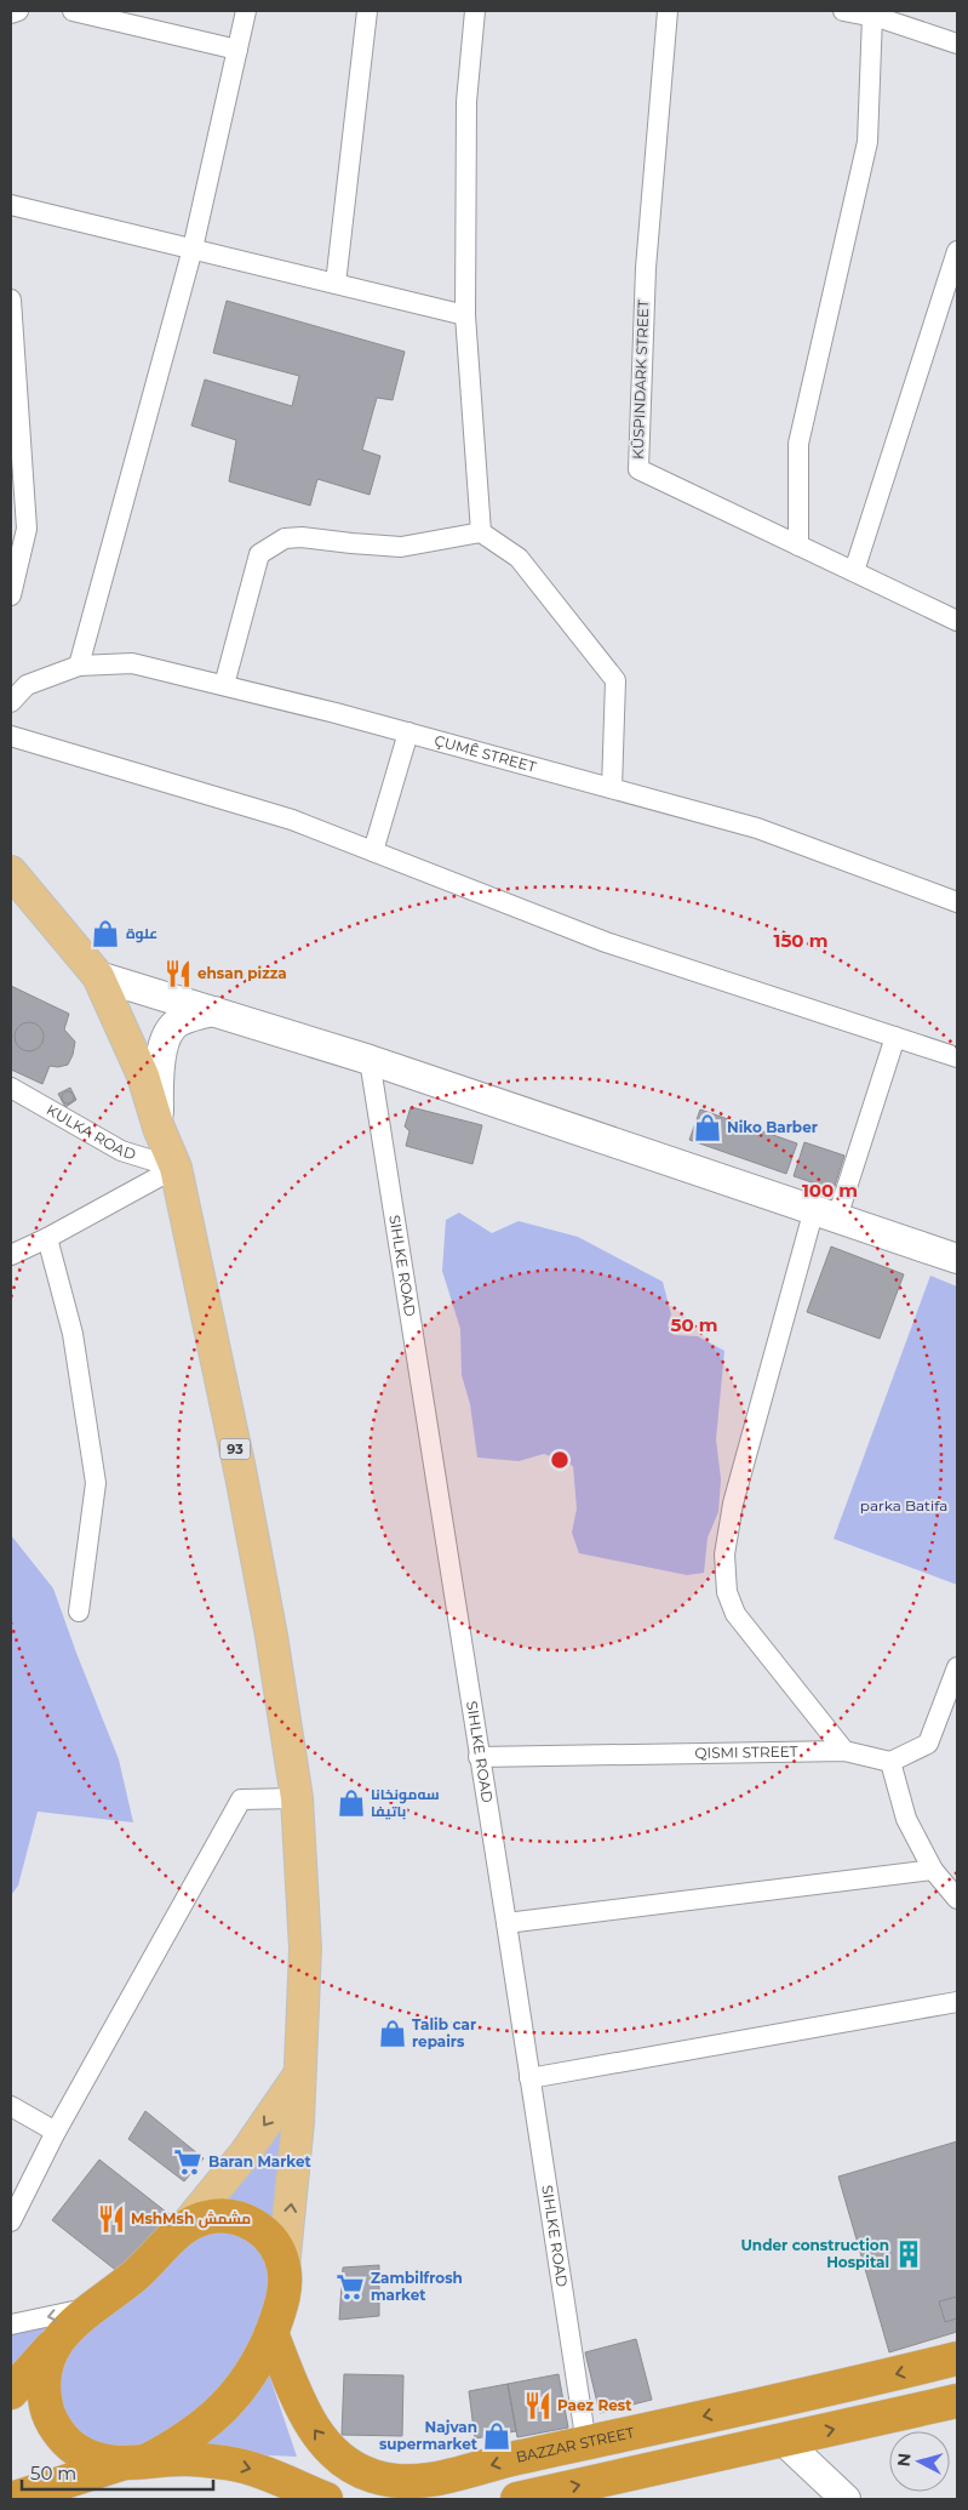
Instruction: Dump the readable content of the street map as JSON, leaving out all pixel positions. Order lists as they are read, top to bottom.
{
  "streets": {
    "highway": ["BAZZAR STREET"],
    "main road": ["93"],
    "street": [
      "KÛSPINDARK STREET",
      "ÇUMÊ STREET",
      "KULKA ROAD",
      "SIHLKE ROAD",
      "QISMI STREET"
    ]
  },
  "crossings": [
    ["KULKA ROAD", "93"],
    ["SIHLKE ROAD", "QISMI STREET"],
    ["SIHLKE ROAD", "BAZZAR STREET"]
  ],
  "parks": ["parka Batifa"],
  "places": {
    "shop": [
      "علوة",
      "Niko Barber",
      "سه‌مونخانا باتيفا",
      "Talib car repairs",
      "Najvan supermarket"
    ],
    "restaurant": ["ehsan pizza", "MshMsh مشمش", "Paez Rest"],
    "supermarket": ["Baran Market", "Zambilfrosh market"],
    "building": ["Under construction Hospital"]
  },
  "scale_bar": "50 m",
  "north": "left",
  "rings": ["150 m", "100 m", "50 m"]
}
